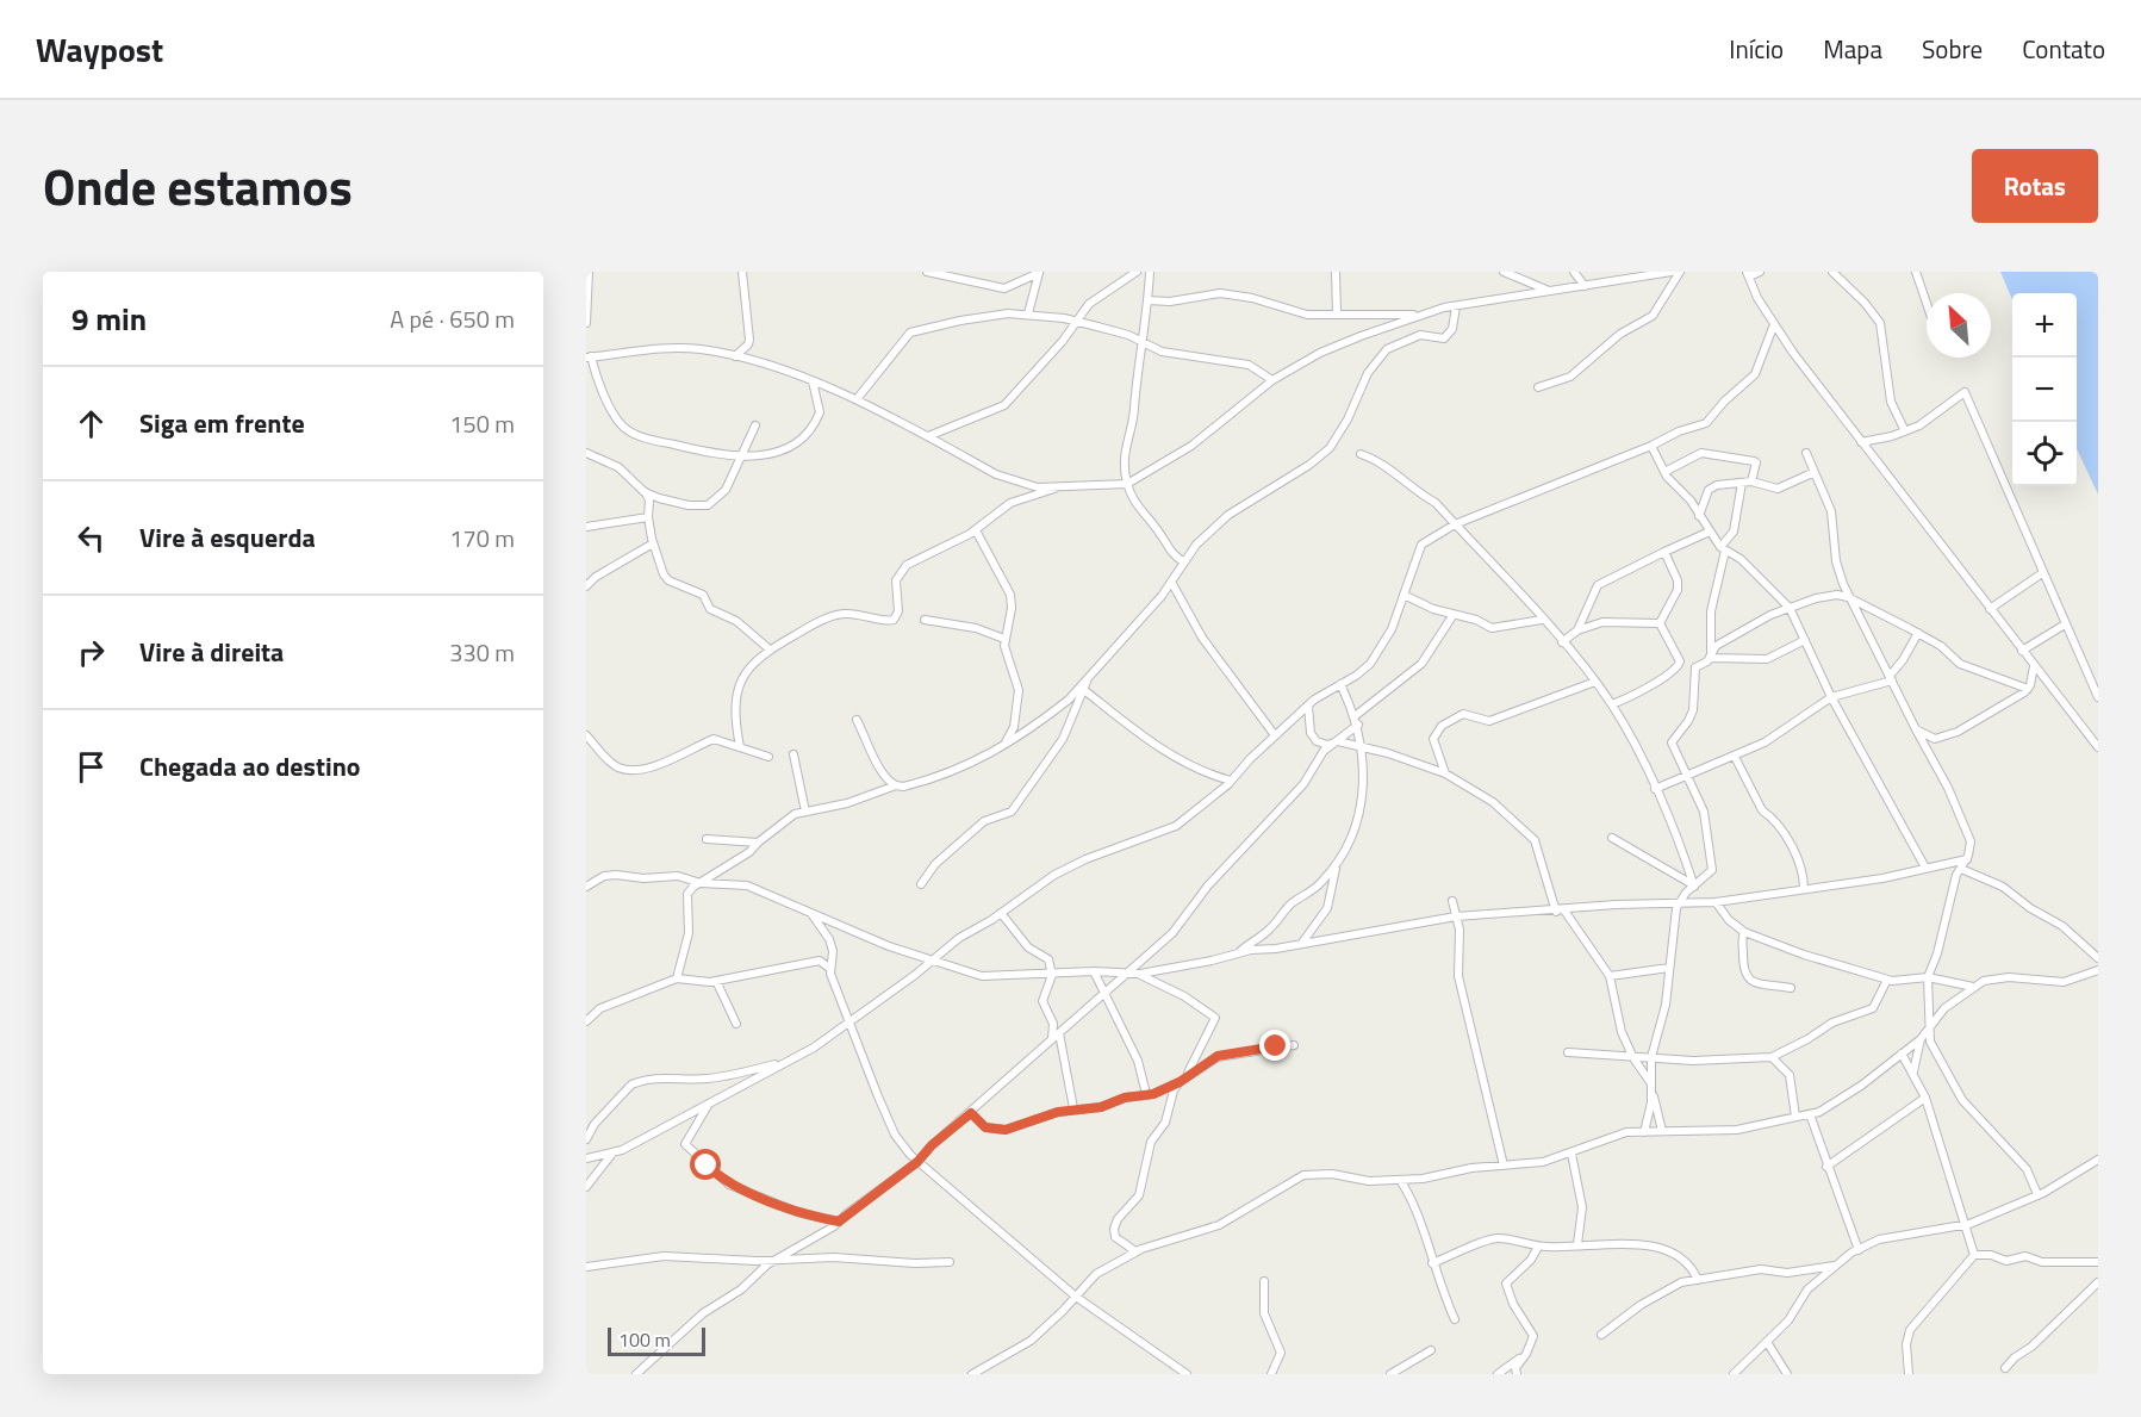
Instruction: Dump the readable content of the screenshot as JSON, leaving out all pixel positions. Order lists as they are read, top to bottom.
{
  "scale_bar": "100 m",
  "north": "top left",
  "page": {
    "header": "Waypost",
    "nav": [
      "Início",
      "Mapa",
      "Sobre",
      "Contato"
    ],
    "title": "Onde estamos",
    "buttons": "Rotas",
    "heading": ["9 min", "A pé · 650 m"],
    "map_buttons": ["+", "−"],
    "list": [
      ["Siga em frente", "150 m"],
      ["Vire à esquerda", "170 m"],
      ["Vire à direita", "330 m"],
      "Chegada ao destino"
    ],
    "scale": "100 m"
  }
}
